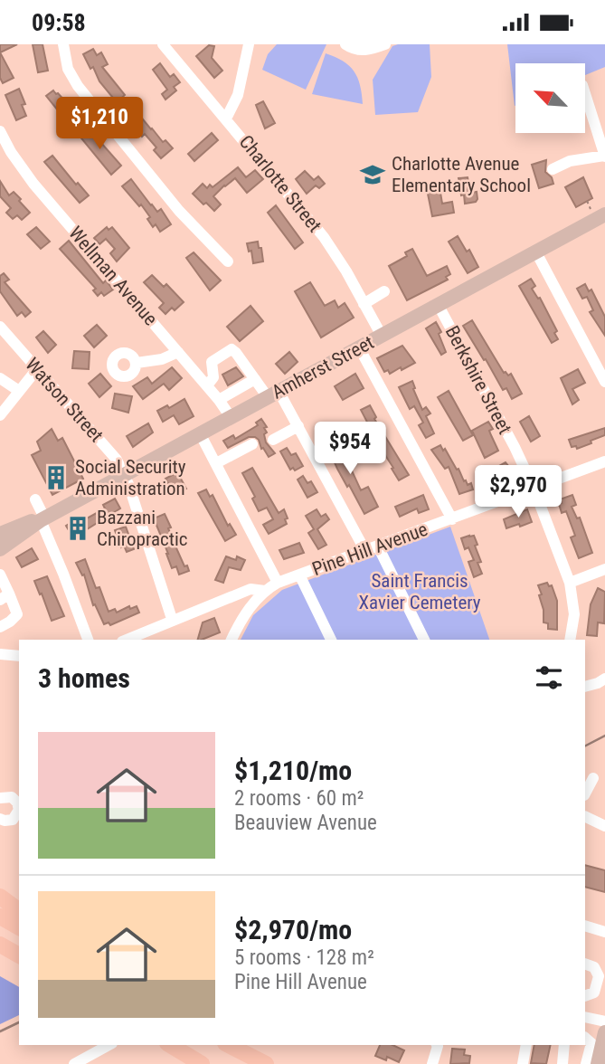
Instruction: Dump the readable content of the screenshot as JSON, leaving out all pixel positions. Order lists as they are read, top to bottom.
{
  "streets": {
    "main road": ["Amherst Street"],
    "street": [
      "Charlotte Street",
      "Wellman Avenue",
      "Berkshire Street",
      "Watson Street",
      "Pine Hill Avenue"
    ]
  },
  "crossings": [
    ["Charlotte Street", "Amherst Street"],
    ["Wellman Avenue", "Amherst Street"],
    ["Amherst Street", "Berkshire Street"],
    ["Amherst Street", "Watson Street"],
    ["Berkshire Street", "Pine Hill Avenue"]
  ],
  "parks": ["Saint Francis Xavier Cemetery"],
  "places": {
    "school or university": ["Charlotte Avenue Elementary School"],
    "building": ["Social Security Administration", "Bazzani Chiropractic"]
  },
  "north": "top left",
  "page": {
    "status": "09:58",
    "price": ["$1,210", "$954", "$2,970"],
    "heading": "3 homes",
    "list": [
      {
        "name": "$1,210/mo",
        "note": "2 rooms · 60 m² · Beauview Avenue"
      },
      {
        "name": "$2,970/mo",
        "note": "5 rooms · 128 m² · Pine Hill Avenue"
      }
    ]
  }
}
